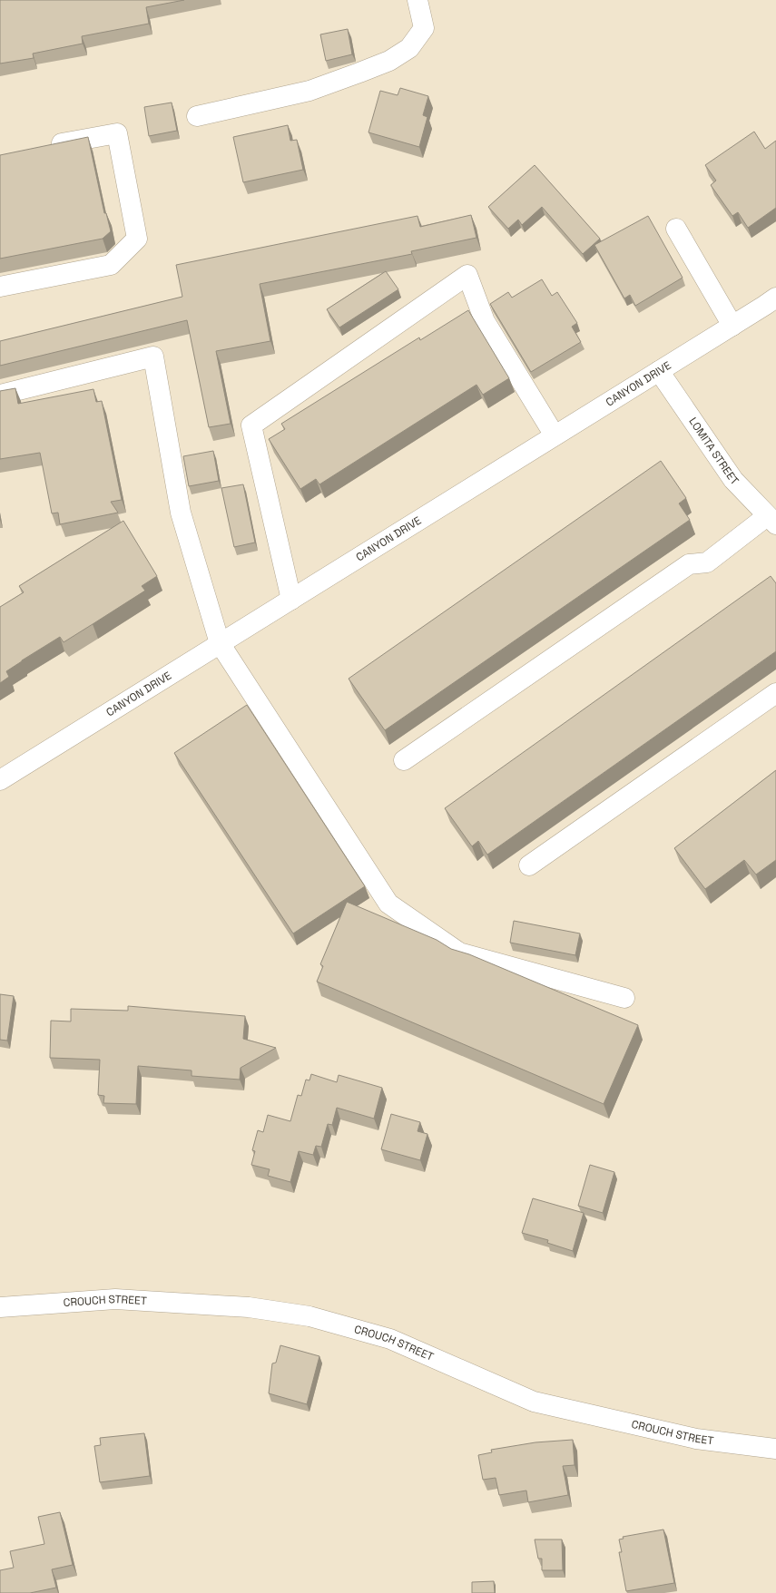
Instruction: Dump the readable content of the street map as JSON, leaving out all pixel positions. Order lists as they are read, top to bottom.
{
  "streets": {
    "street": ["CANYON DRIVE", "LOMITA STREET", "CROUCH STREET"]
  },
  "crossings": [
    ["CANYON DRIVE", "LOMITA STREET"]
  ]
}
